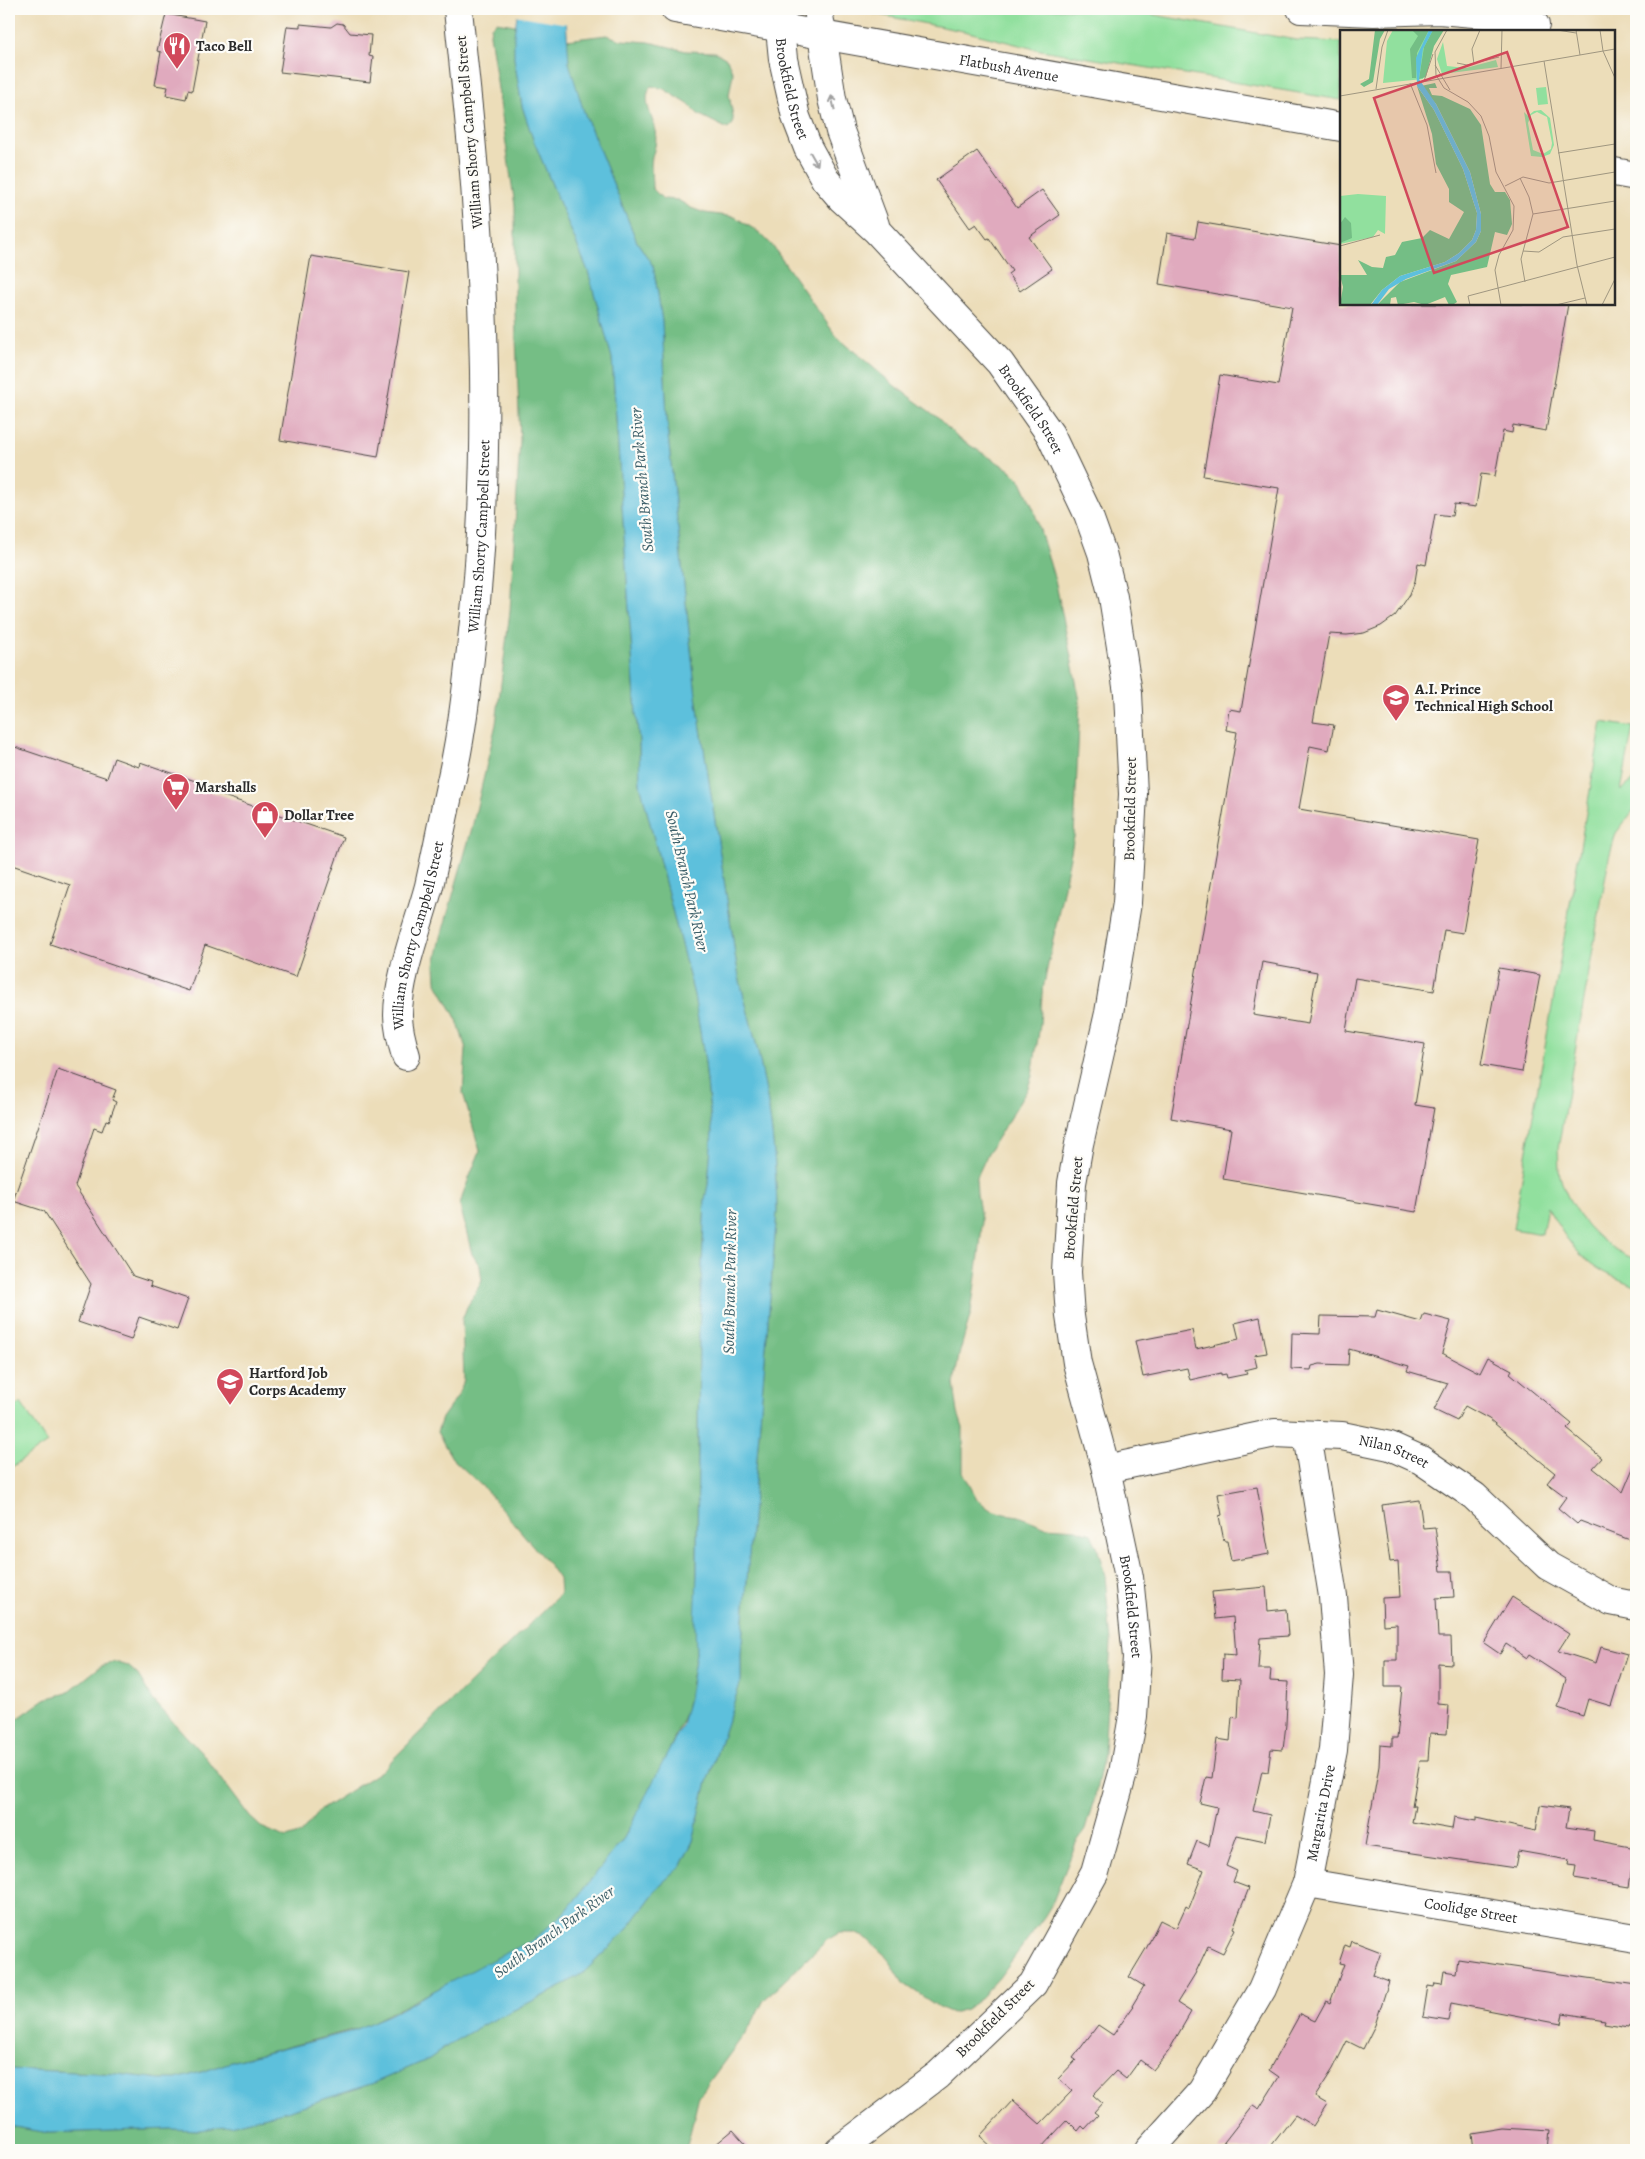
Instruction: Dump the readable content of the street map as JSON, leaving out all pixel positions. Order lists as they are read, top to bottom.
{
  "streets": {
    "street": [
      "Flatbush Avenue",
      "Brookfield Street",
      "William Shorty Campbell Street",
      "Nilan Street",
      "Margarita Drive",
      "Coolidge Street"
    ]
  },
  "crossings": [
    ["Flatbush Avenue", "Brookfield Street"],
    ["Brookfield Street", "Nilan Street"],
    ["Nilan Street", "Margarita Drive"],
    ["Margarita Drive", "Coolidge Street"]
  ],
  "water": ["South Branch Park River"],
  "places": {
    "restaurant": ["Taco Bell"],
    "school or university": ["A.I. Prince Technical High School", "Hartford Job Corps Academy"],
    "supermarket": ["Marshalls"],
    "shop": ["Dollar Tree"]
  }
}
